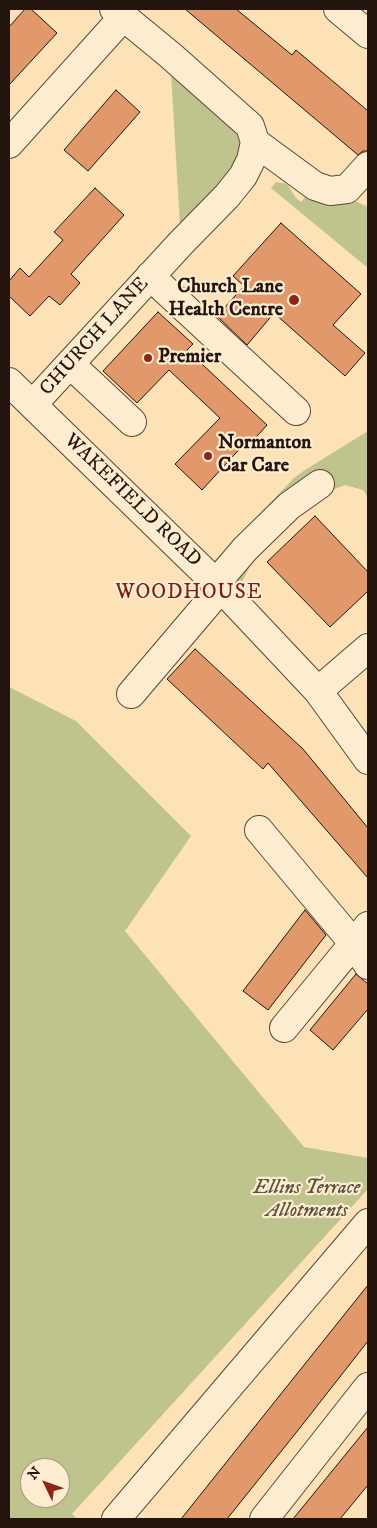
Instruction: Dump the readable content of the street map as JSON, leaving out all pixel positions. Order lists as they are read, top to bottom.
{
  "streets": {
    "street": ["CHURCH LANE", "WAKEFIELD ROAD"]
  },
  "crossings": [
    ["CHURCH LANE", "WAKEFIELD ROAD"]
  ],
  "districts": ["WOODHOUSE"],
  "parks": ["Ellins Terrace Allotments"],
  "places": ["Church Lane Health Centre", "Premier", "Normanton Car Care"],
  "north": "top left"
}
